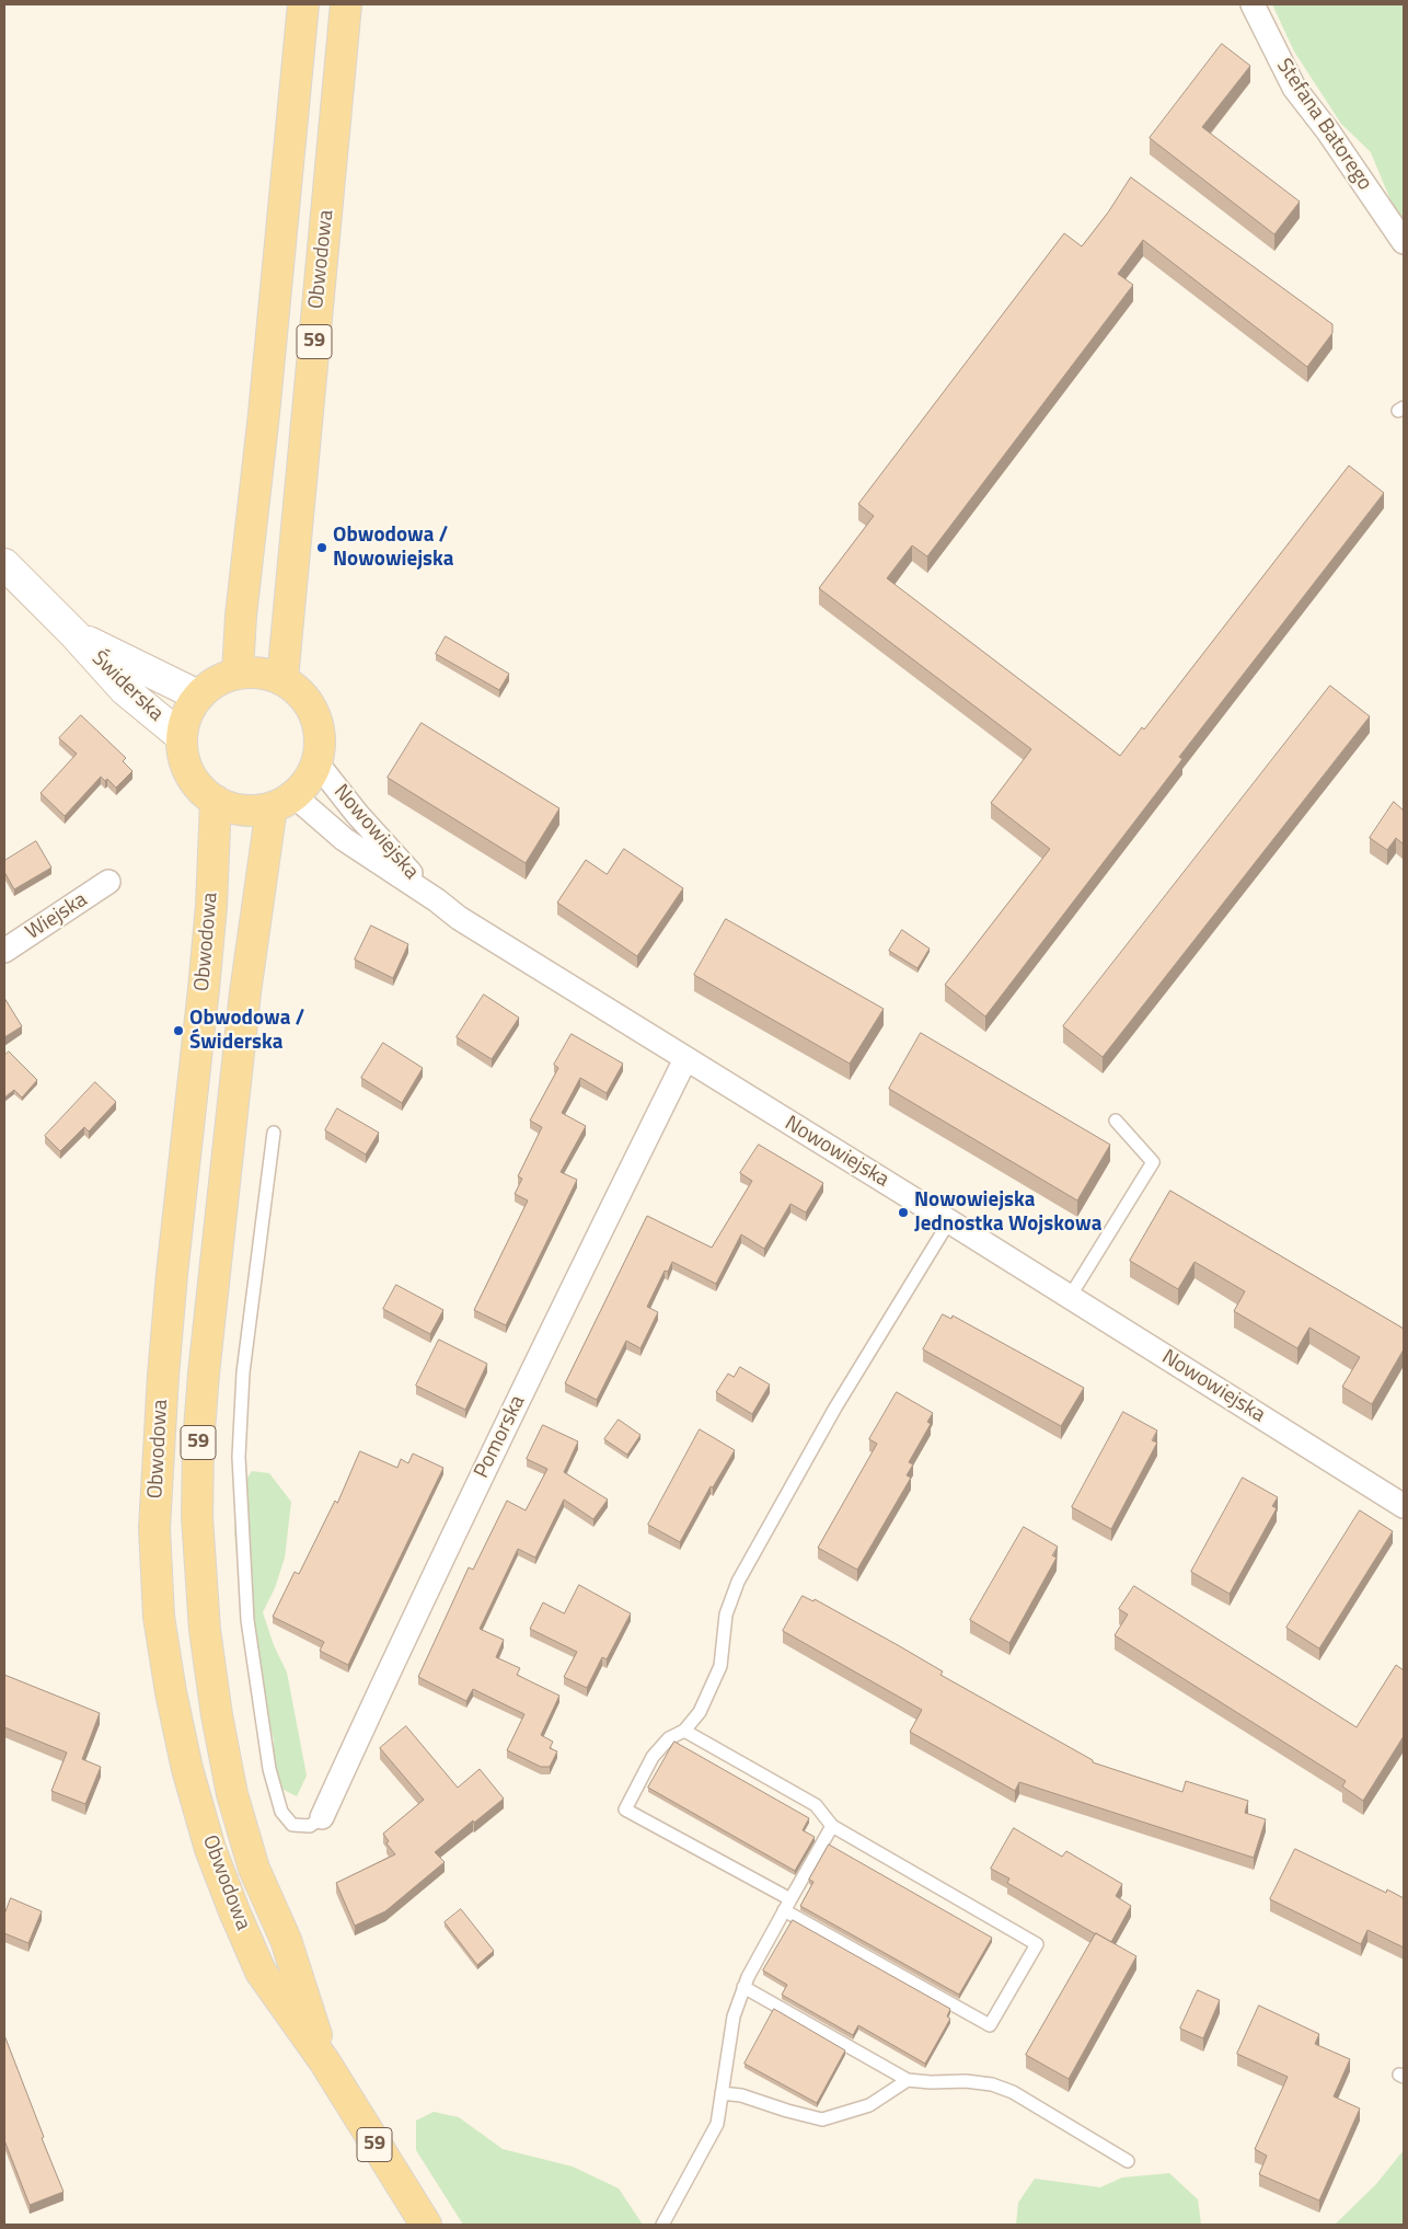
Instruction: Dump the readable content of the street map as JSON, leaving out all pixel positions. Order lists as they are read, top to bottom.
{
  "streets": {
    "main road": ["Obwodowa", "59"],
    "street": [
      "Stefana Batorego",
      "Świderska",
      "Nowowiejska",
      "Wiejska",
      "Pomorska"
    ]
  },
  "crossings": [
    ["Obwodowa", "Świderska"],
    ["Obwodowa", "Nowowiejska"],
    ["Świderska", "Nowowiejska"],
    ["Nowowiejska", "Pomorska"]
  ],
  "places": ["Obwodowa / Nowowiejska", "Obwodowa / Świderska", "Nowowiejska Jednostka Wojskowa"]
}
